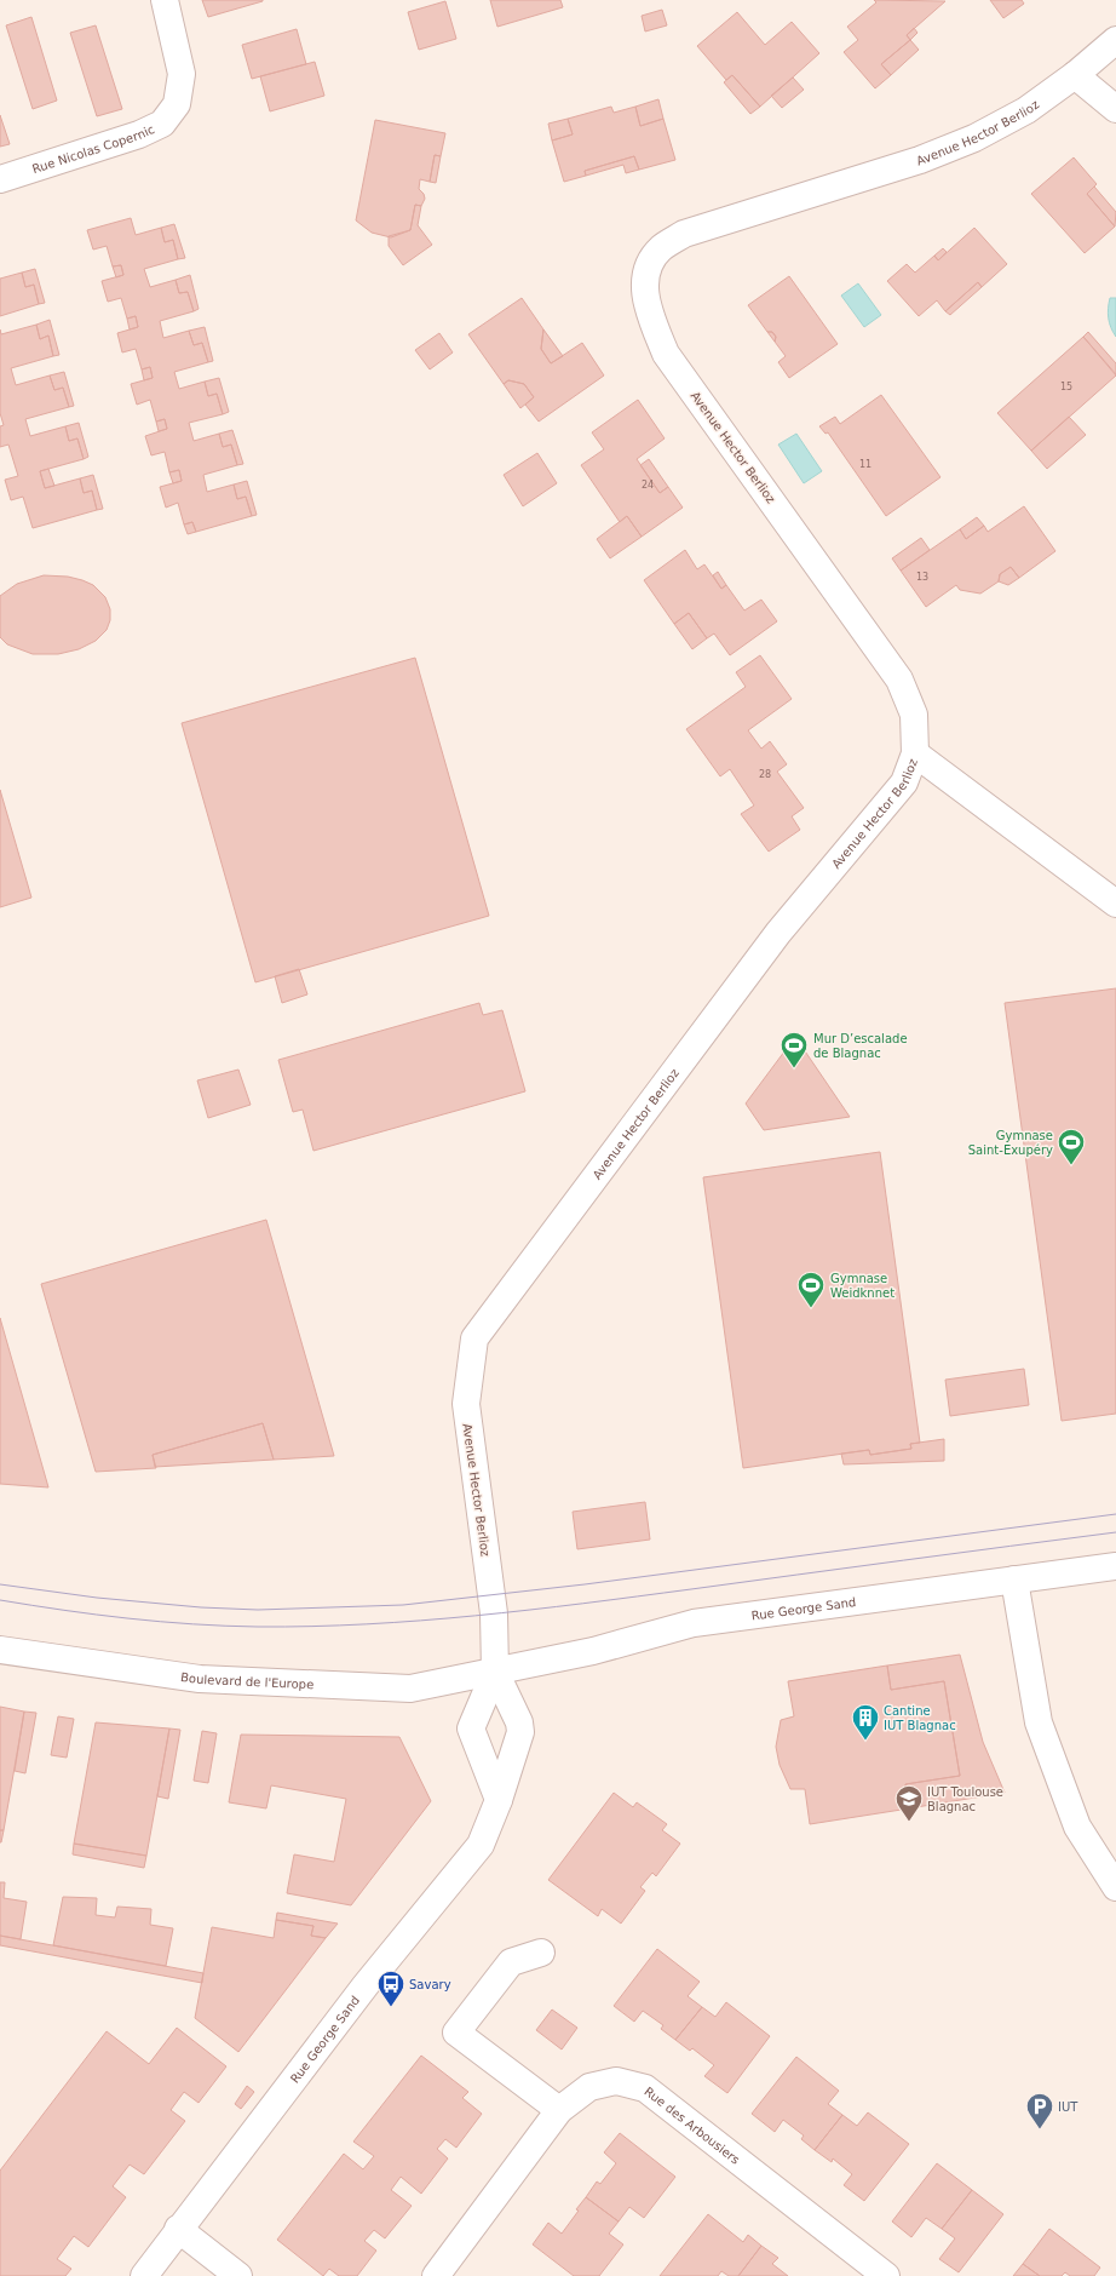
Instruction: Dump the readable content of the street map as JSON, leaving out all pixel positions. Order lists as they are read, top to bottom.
{
  "streets": {
    "street": [
      "Avenue Hector Berlioz",
      "Rue Nicolas Copernic",
      "Rue George Sand",
      "Boulevard de l'Europe",
      "Rue des Arbousiers"
    ]
  },
  "crossings": [
    ["Avenue Hector Berlioz", "Rue George Sand"],
    ["Avenue Hector Berlioz", "Boulevard de l'Europe"],
    ["Rue George Sand", "Boulevard de l'Europe"]
  ],
  "places": {
    "sports": ["Mur D’escalade de Blagnac", "Gymnase Saint-Exupéry", "Gymnase Weidknnet"],
    "building": ["Cantine IUT Blagnac"],
    "school or university": ["IUT Toulouse Blagnac"],
    "bus stop": ["Savary"],
    "parking": ["IUT"]
  },
  "house_numbers": [
    "15",
    "11",
    "24",
    "13",
    "28"
  ]
}
